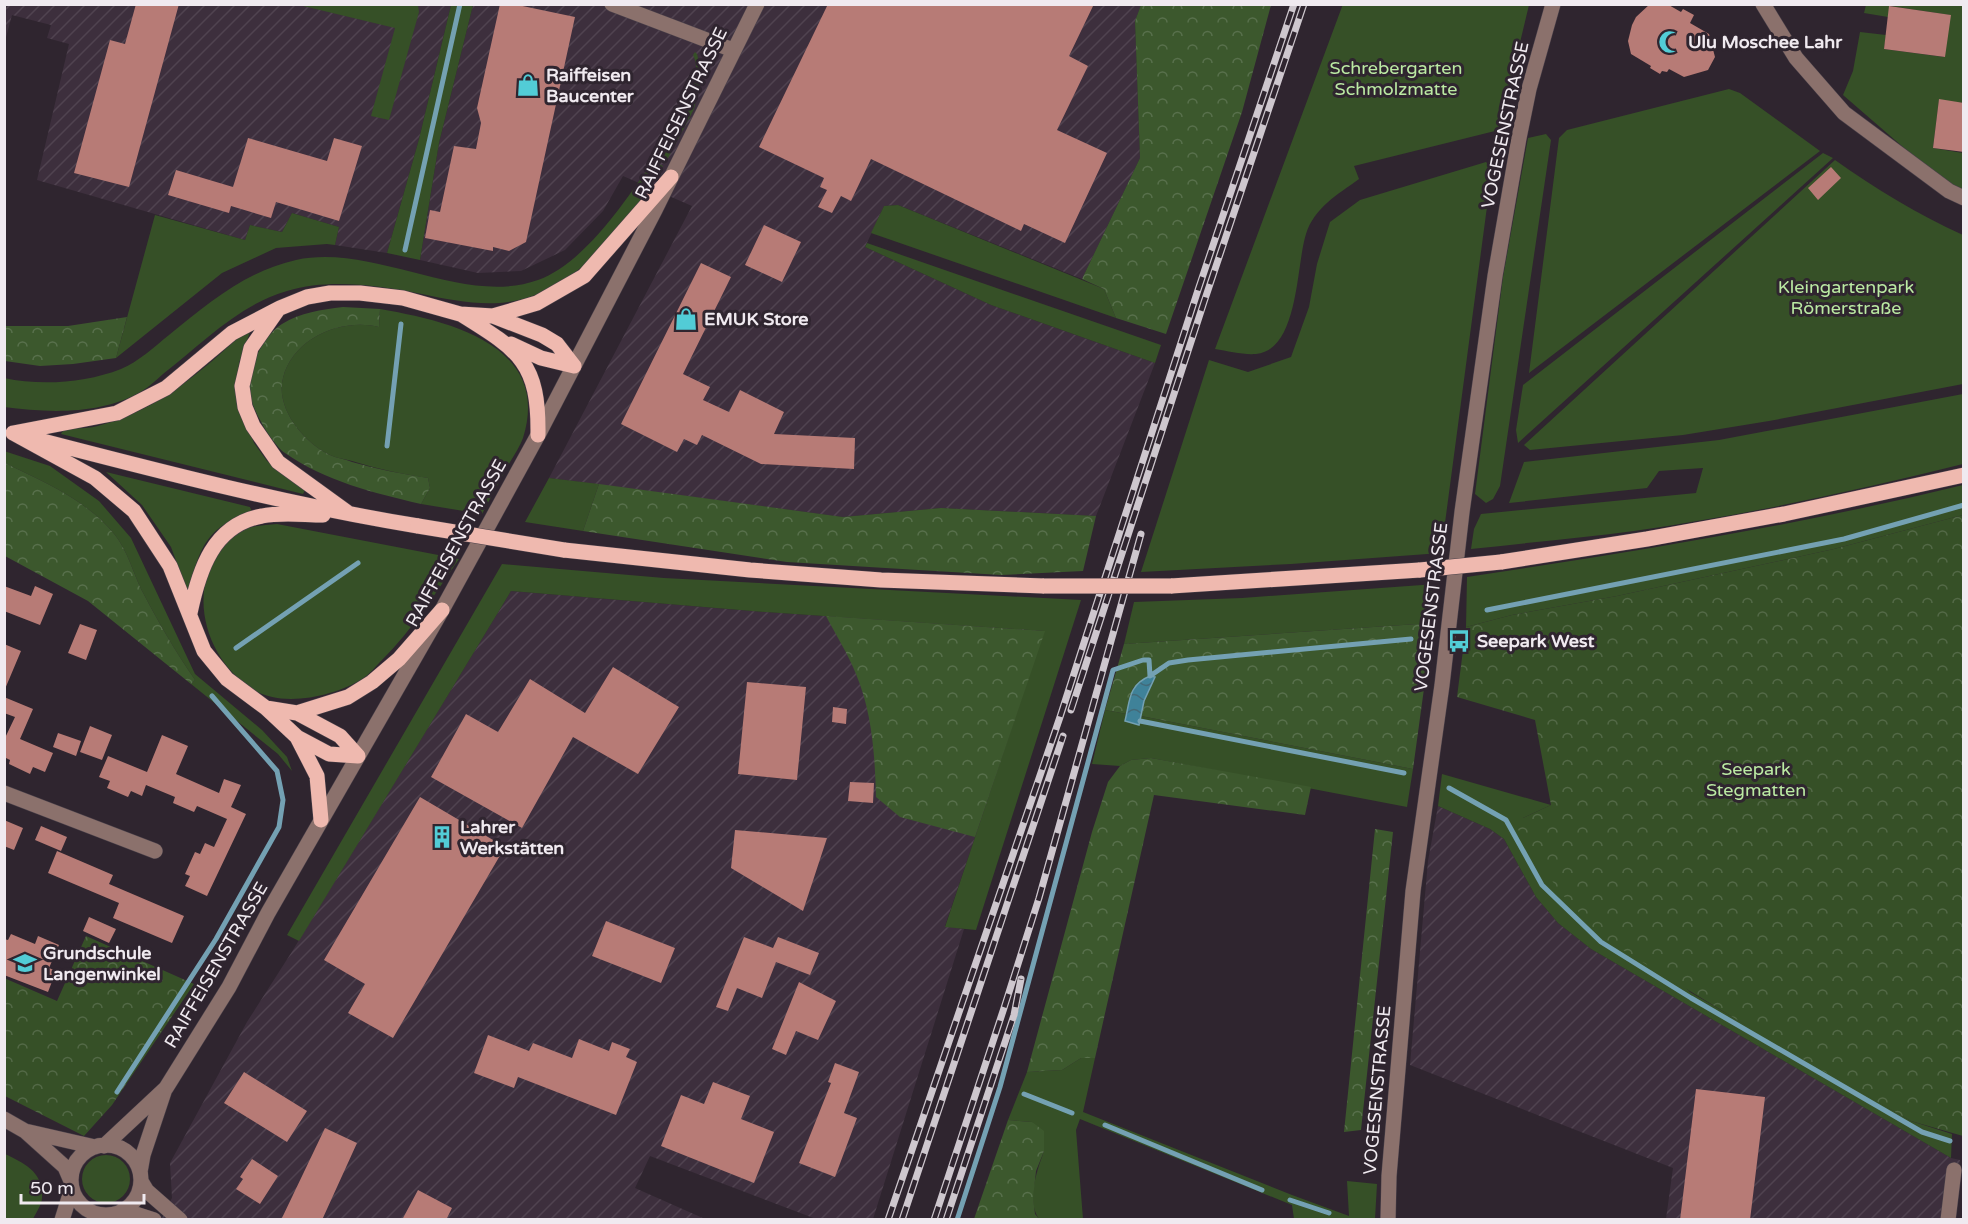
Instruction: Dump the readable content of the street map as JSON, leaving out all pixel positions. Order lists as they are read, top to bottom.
{
  "streets": {
    "street": ["RAIFFEISENSTRASSE", "VOGESENSTRASSE"]
  },
  "parks": ["Schrebergarten Schmolzmatte", "Kleingartenpark Römerstraße", "Seepark Stegmatten"],
  "places": {
    "mosque": ["Ulu Moschee Lahr"],
    "shop": ["Raiffeisen Baucenter", "EMUK Store"],
    "bus stop": ["Seepark West"],
    "building": ["Lahrer Werkstätten"],
    "school or university": ["Grundschule Langenwinkel"]
  },
  "scale_bar": "50 m"
}
